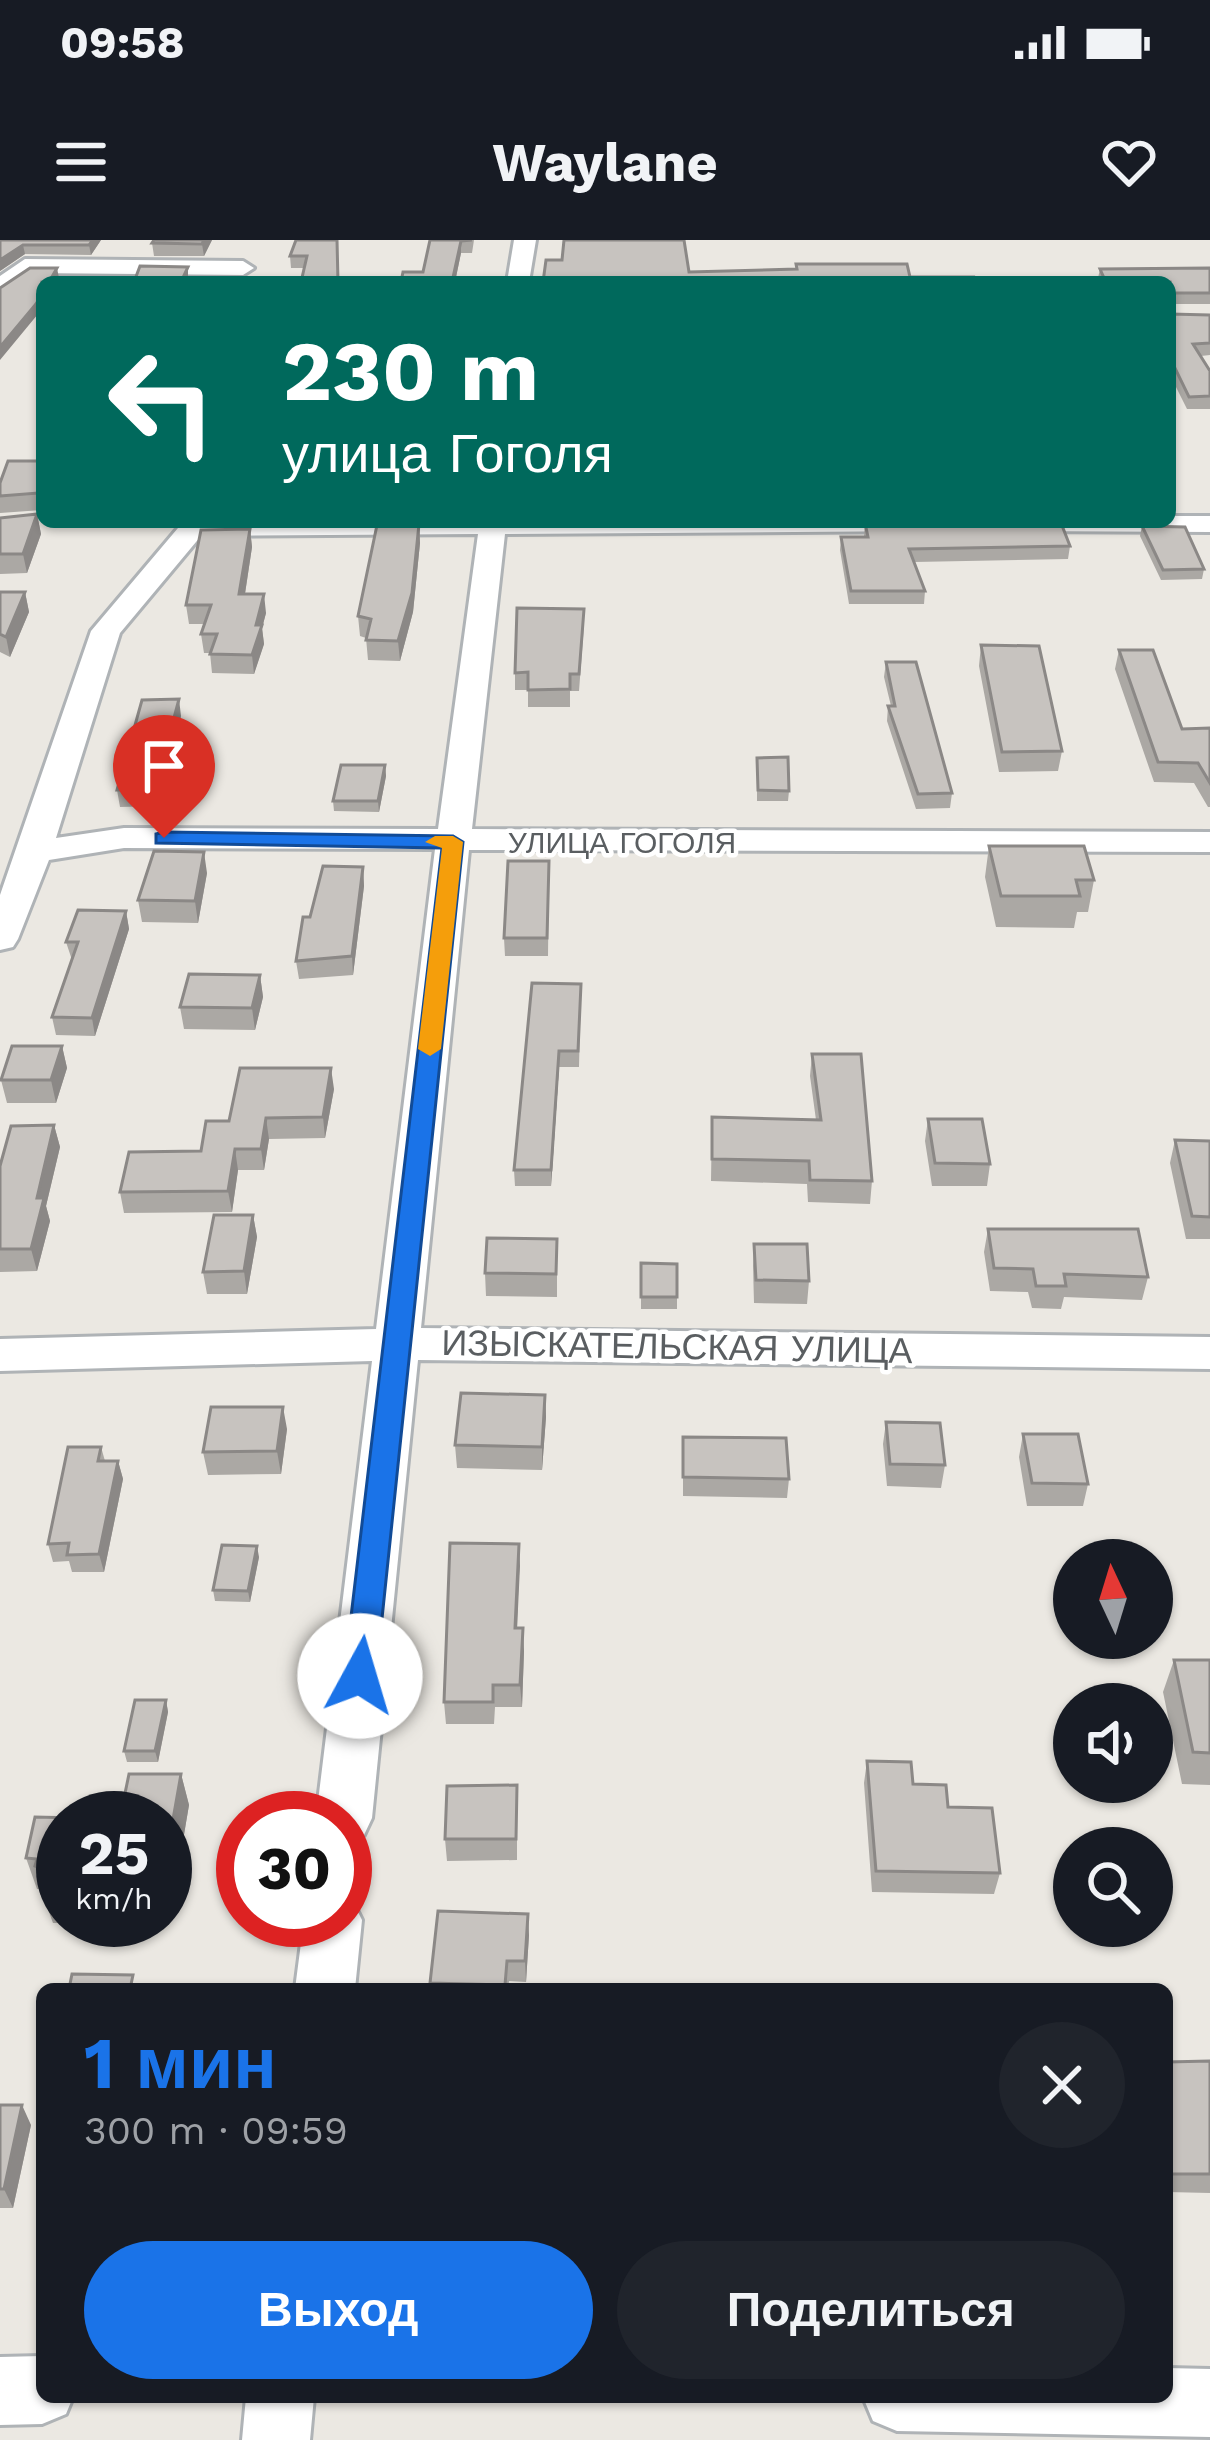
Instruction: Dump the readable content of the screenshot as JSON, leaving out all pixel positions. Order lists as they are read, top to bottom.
{
  "streets": {
    "street": ["УЛИЦА ГОГОЛЯ", "ИЗЫСКАТЕЛЬСКАЯ УЛИЦА"]
  },
  "north": "top",
  "page": {
    "status": "09:58",
    "header": "Waylane",
    "turn": ["230 m", "улица Гоголя"],
    "speed": "25 km/h",
    "limit": "30",
    "heading": ["1 мин", "300 m · 09:59"],
    "buttons": ["Выход", "Поделиться"]
  }
}
